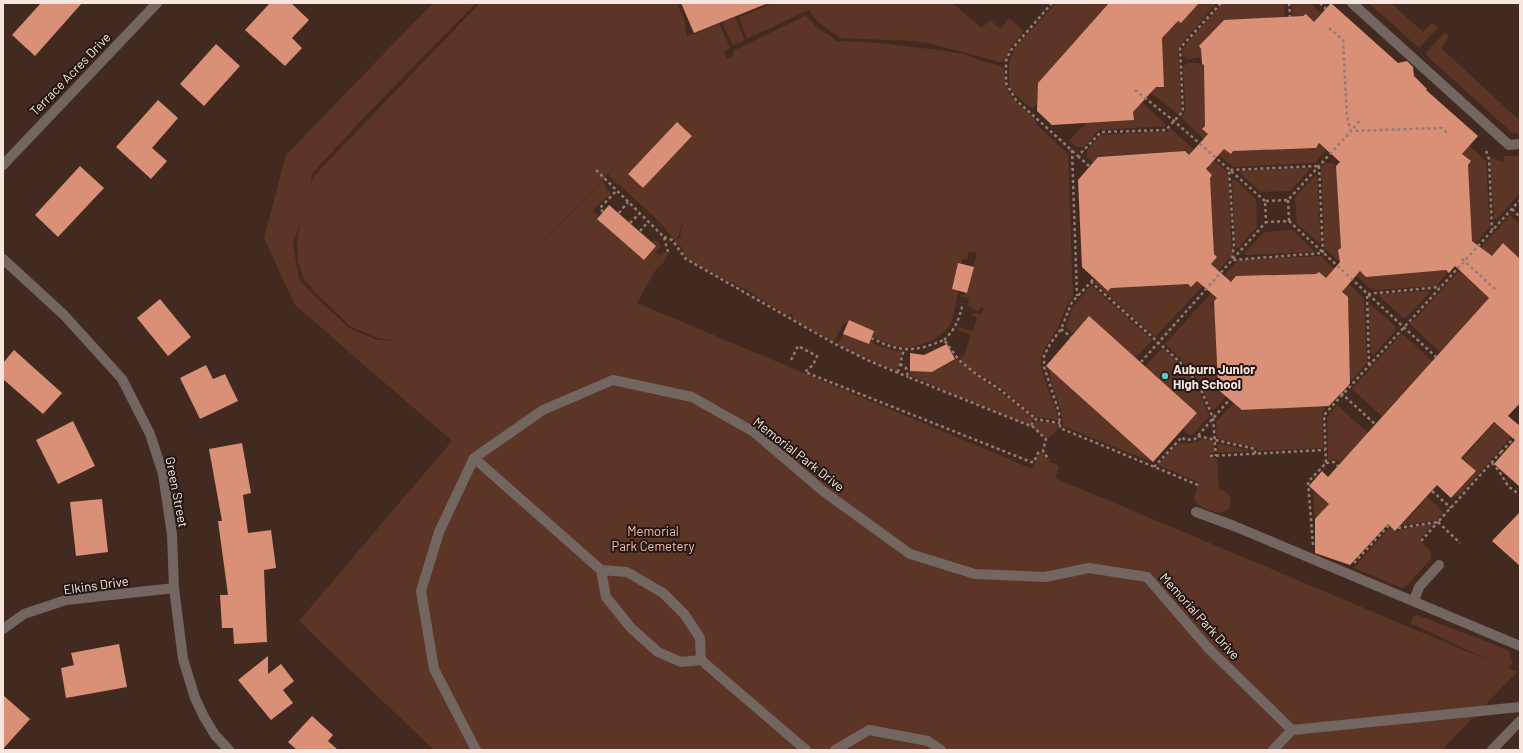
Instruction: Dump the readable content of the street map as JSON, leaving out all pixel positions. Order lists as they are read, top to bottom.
{
  "streets": {
    "street": [
      "Terrace Acres Drive",
      "Memorial Park Drive",
      "Green Street",
      "Elkins Drive"
    ]
  },
  "crossings": [
    ["Green Street", "Elkins Drive"]
  ],
  "parks": ["Memorial Park Cemetery"],
  "places": ["Auburn Junior High School"]
}
